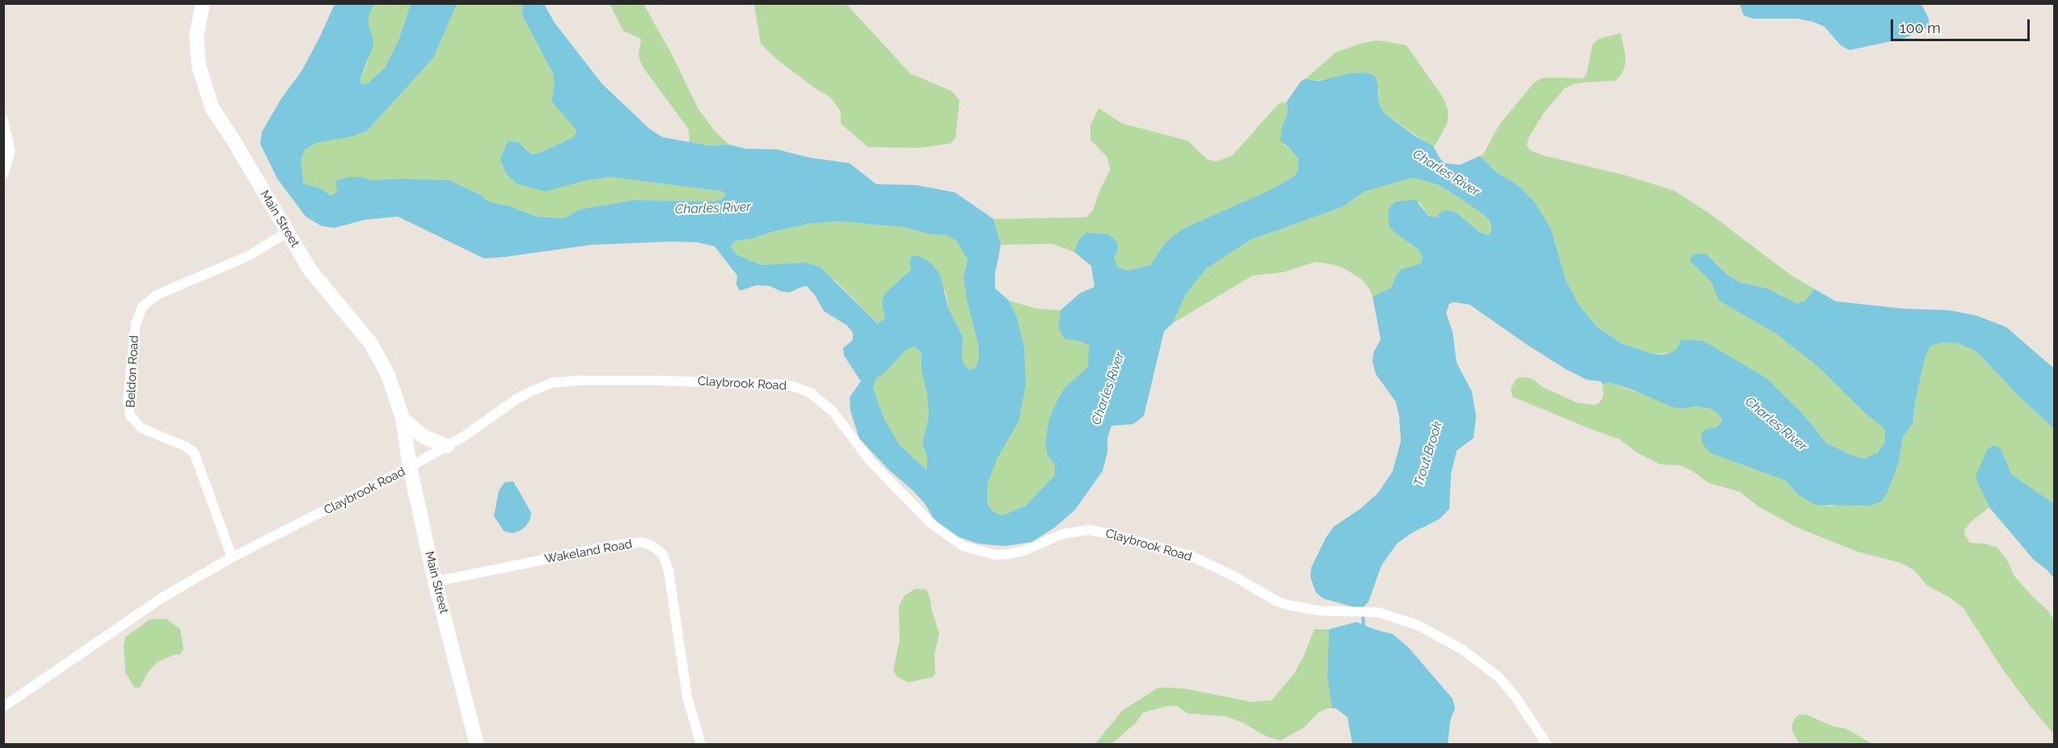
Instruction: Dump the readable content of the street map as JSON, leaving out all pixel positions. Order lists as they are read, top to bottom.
{
  "streets": {
    "street": [
      "Main Street",
      "Beldon Road",
      "Claybrook Road",
      "Wakeland Road"
    ]
  },
  "crossings": [
    ["Main Street", "Beldon Road"],
    ["Main Street", "Claybrook Road"],
    ["Main Street", "Wakeland Road"],
    ["Beldon Road", "Claybrook Road"]
  ],
  "water": ["Charles River", "Trout Brook"],
  "scale_bar": "100 m"
}
